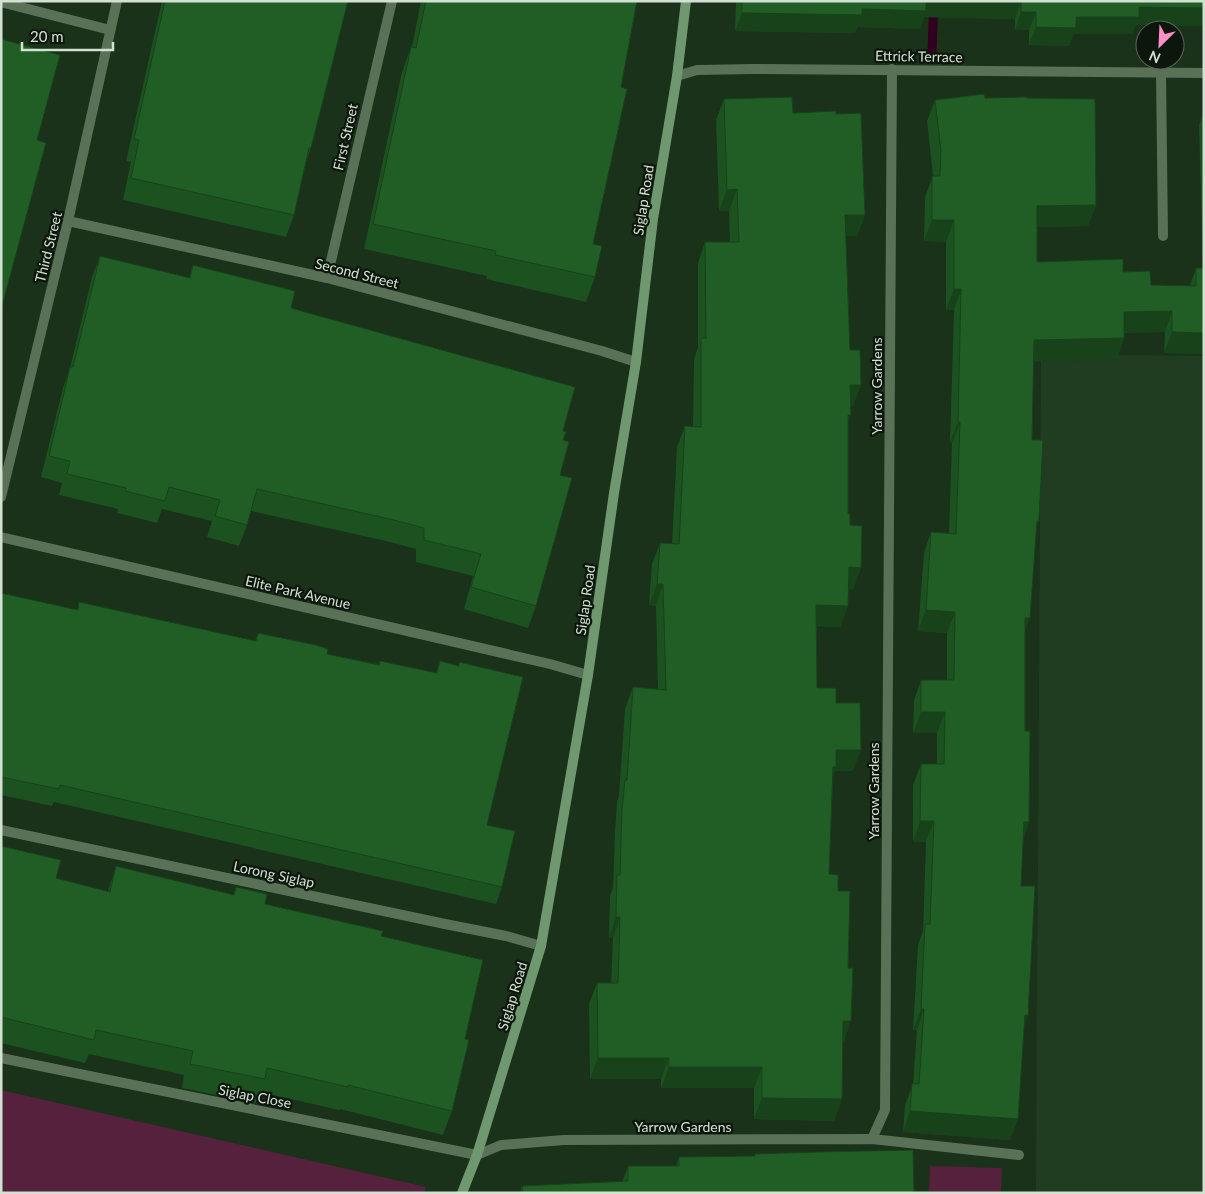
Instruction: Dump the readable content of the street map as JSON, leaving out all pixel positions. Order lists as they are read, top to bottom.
{
  "streets": {
    "main road": ["Siglap Road"],
    "street": [
      "Ettrick Terrace",
      "First Street",
      "Third Street",
      "Second Street",
      "Yarrow Gardens",
      "Elite Park Avenue",
      "Lorong Siglap",
      "Siglap Close"
    ]
  },
  "crossings": [
    ["Ettrick Terrace", "Siglap Road"],
    ["Ettrick Terrace", "Yarrow Gardens"],
    ["First Street", "Second Street"],
    ["Siglap Road", "Second Street"],
    ["Siglap Road", "Yarrow Gardens"],
    ["Siglap Road", "Elite Park Avenue"],
    ["Siglap Road", "Lorong Siglap"],
    ["Siglap Road", "Siglap Close"],
    ["Third Street", "Second Street"],
    ["Yarrow Gardens", "Siglap Close"]
  ],
  "scale_bar": "20 m",
  "north": "bottom left"
}
